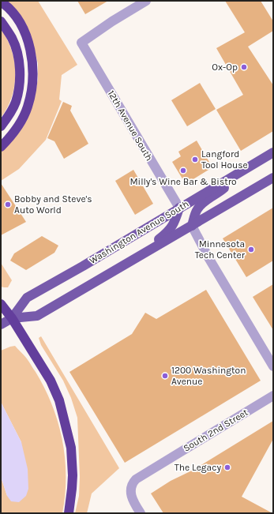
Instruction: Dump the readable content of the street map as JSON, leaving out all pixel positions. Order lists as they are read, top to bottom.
{
  "streets": {
    "main road": ["Washington Avenue South"],
    "street": ["12th Avenue South", "South 2nd Street"]
  },
  "crossings": [
    ["12th Avenue South", "Washington Avenue South"]
  ],
  "places": [
    "Ox-Op",
    "Langford Tool House",
    "Milly's Wine Bar & Bistro",
    "Bobby and Steve's Auto World",
    "Minnesota Tech Center",
    "1200 Washington Avenue",
    "The Legacy"
  ]
}
